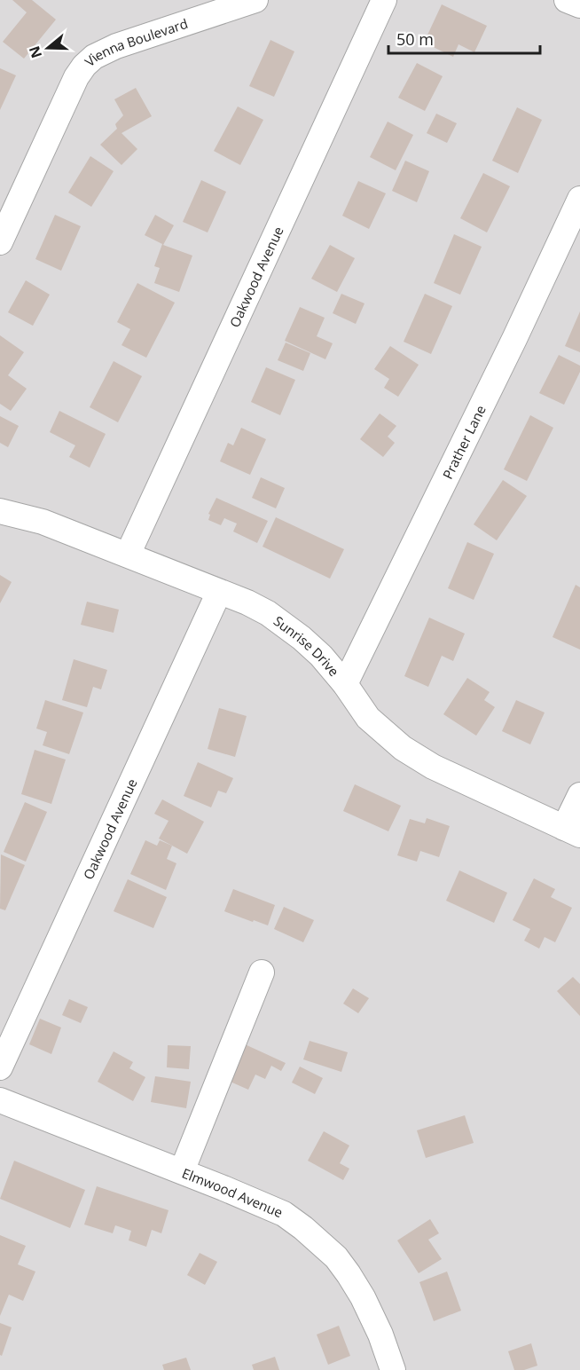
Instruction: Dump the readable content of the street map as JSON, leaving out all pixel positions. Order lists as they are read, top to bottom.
{
  "streets": {
    "street": [
      "Vienna Boulevard",
      "Oakwood Avenue",
      "Prather Lane",
      "Sunrise Drive",
      "Elmwood Avenue"
    ]
  },
  "crossings": [
    ["Oakwood Avenue", "Sunrise Drive"],
    ["Prather Lane", "Sunrise Drive"]
  ],
  "scale_bar": "50 m",
  "north": "left"
}
